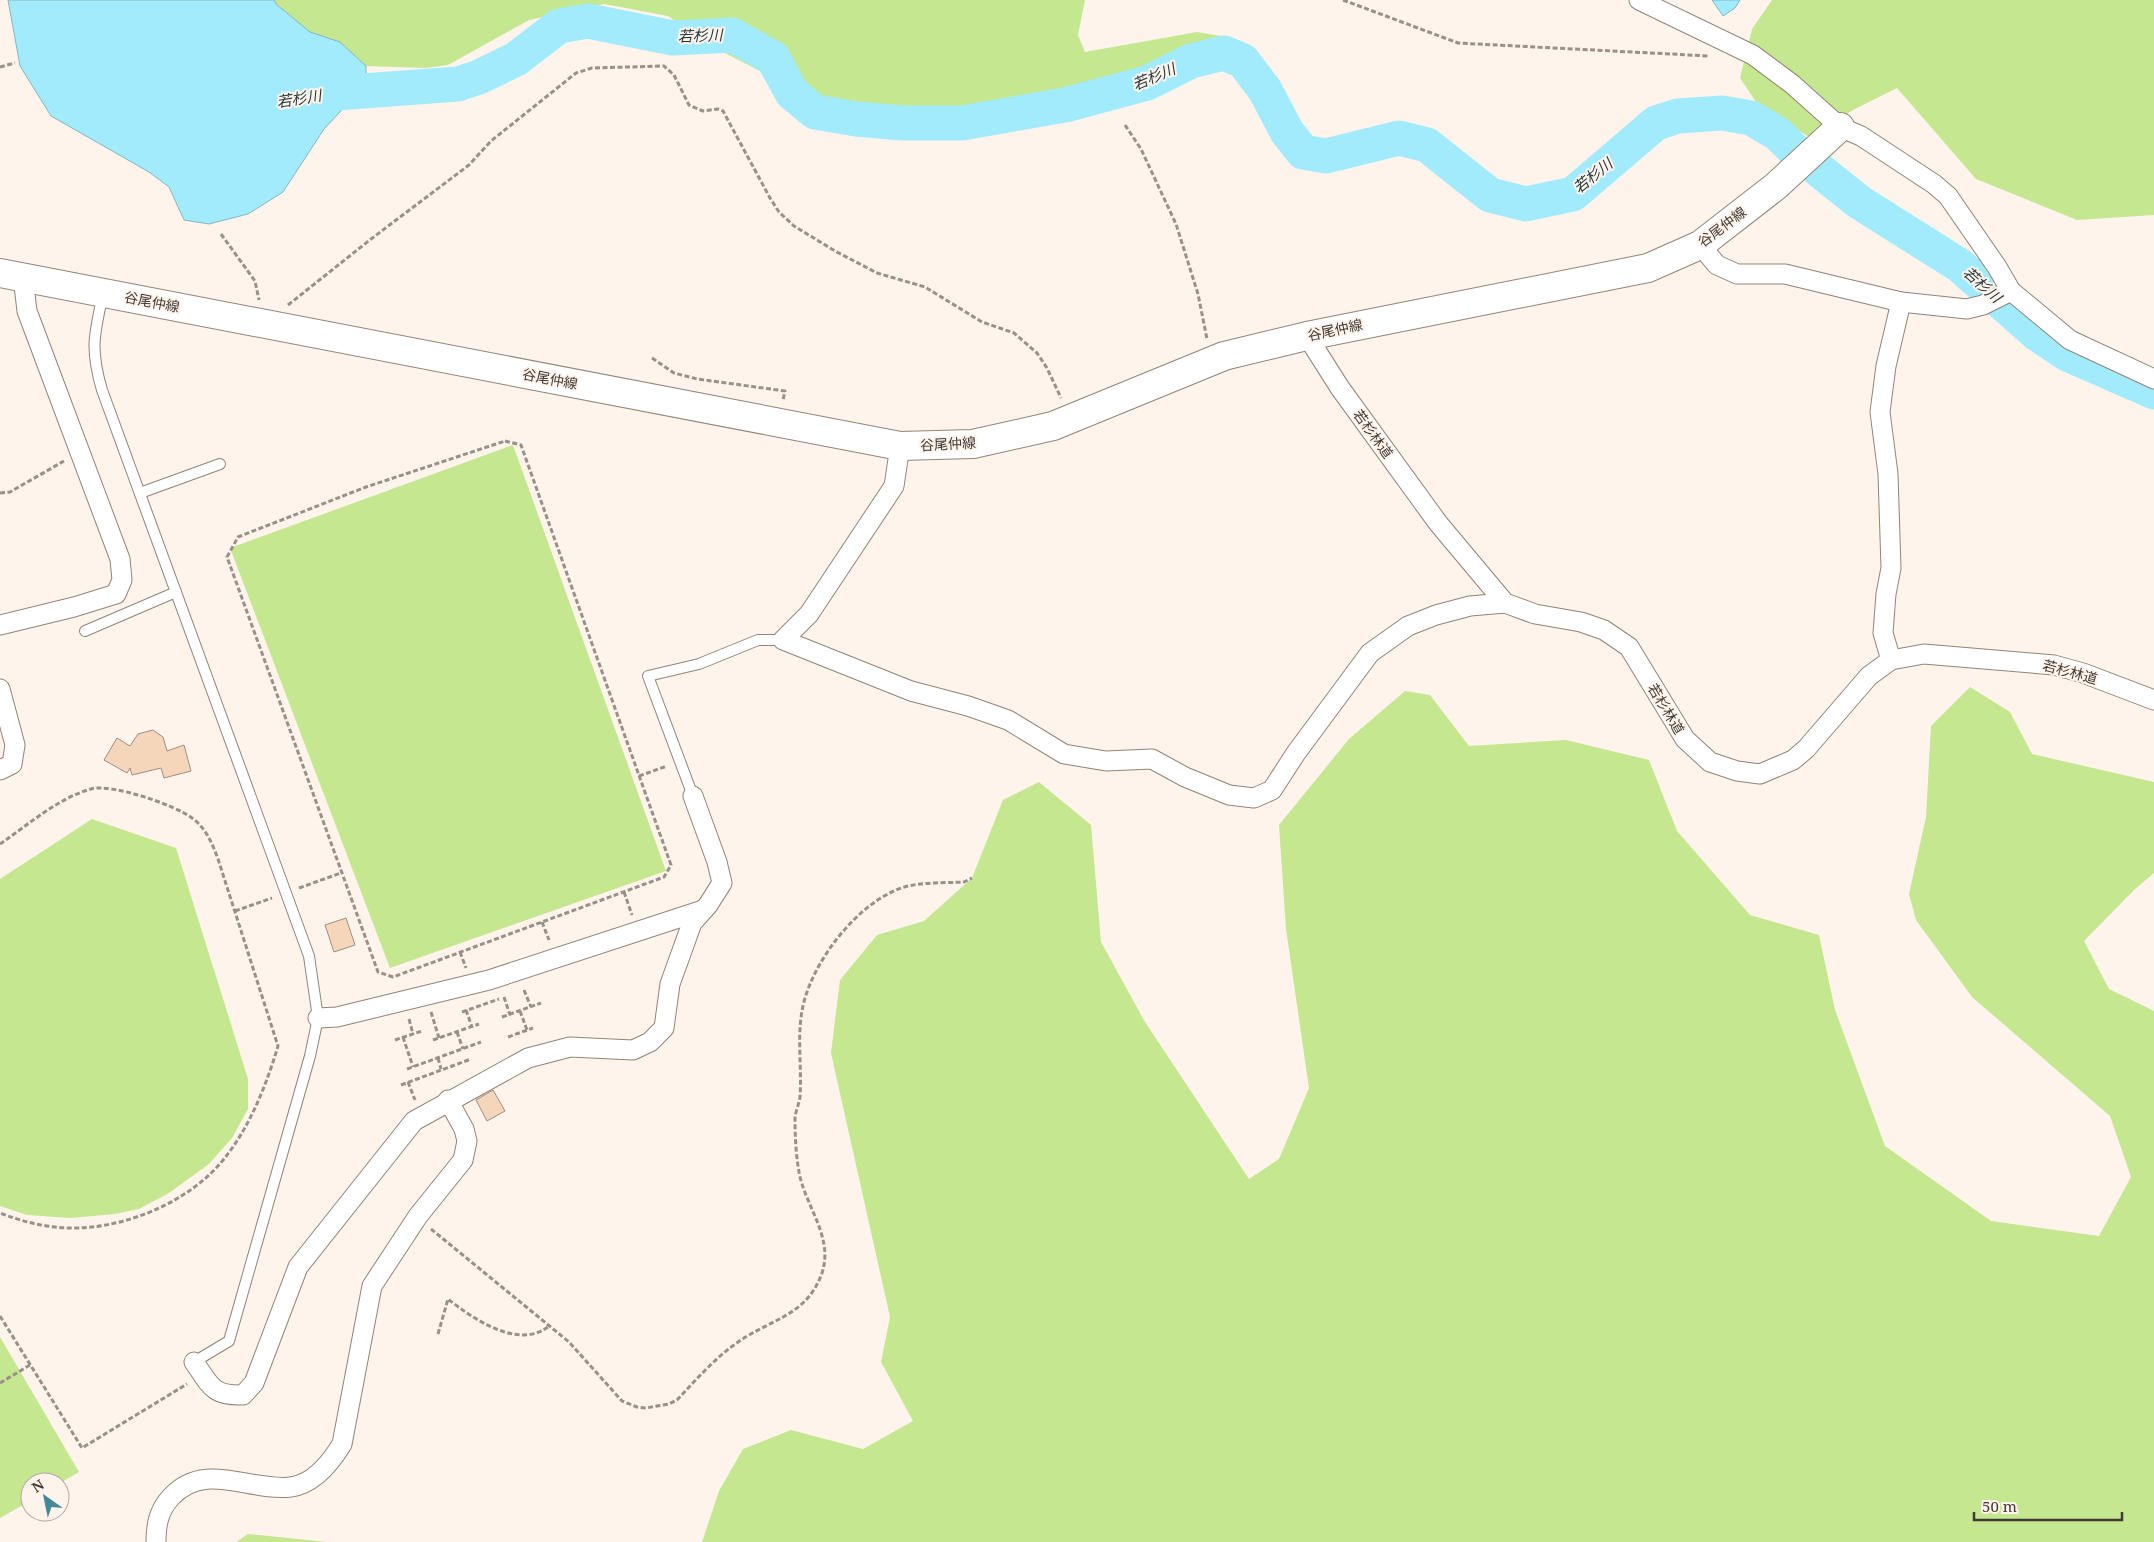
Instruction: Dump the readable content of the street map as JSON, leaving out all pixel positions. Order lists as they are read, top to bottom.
{
  "streets": {
    "main road": ["谷尾仲線"],
    "street": ["若杉林道"]
  },
  "crossings": [
    ["谷尾仲線", "若杉林道"]
  ],
  "water": ["若杉川"],
  "scale_bar": "50 m",
  "north": "top left"
}
